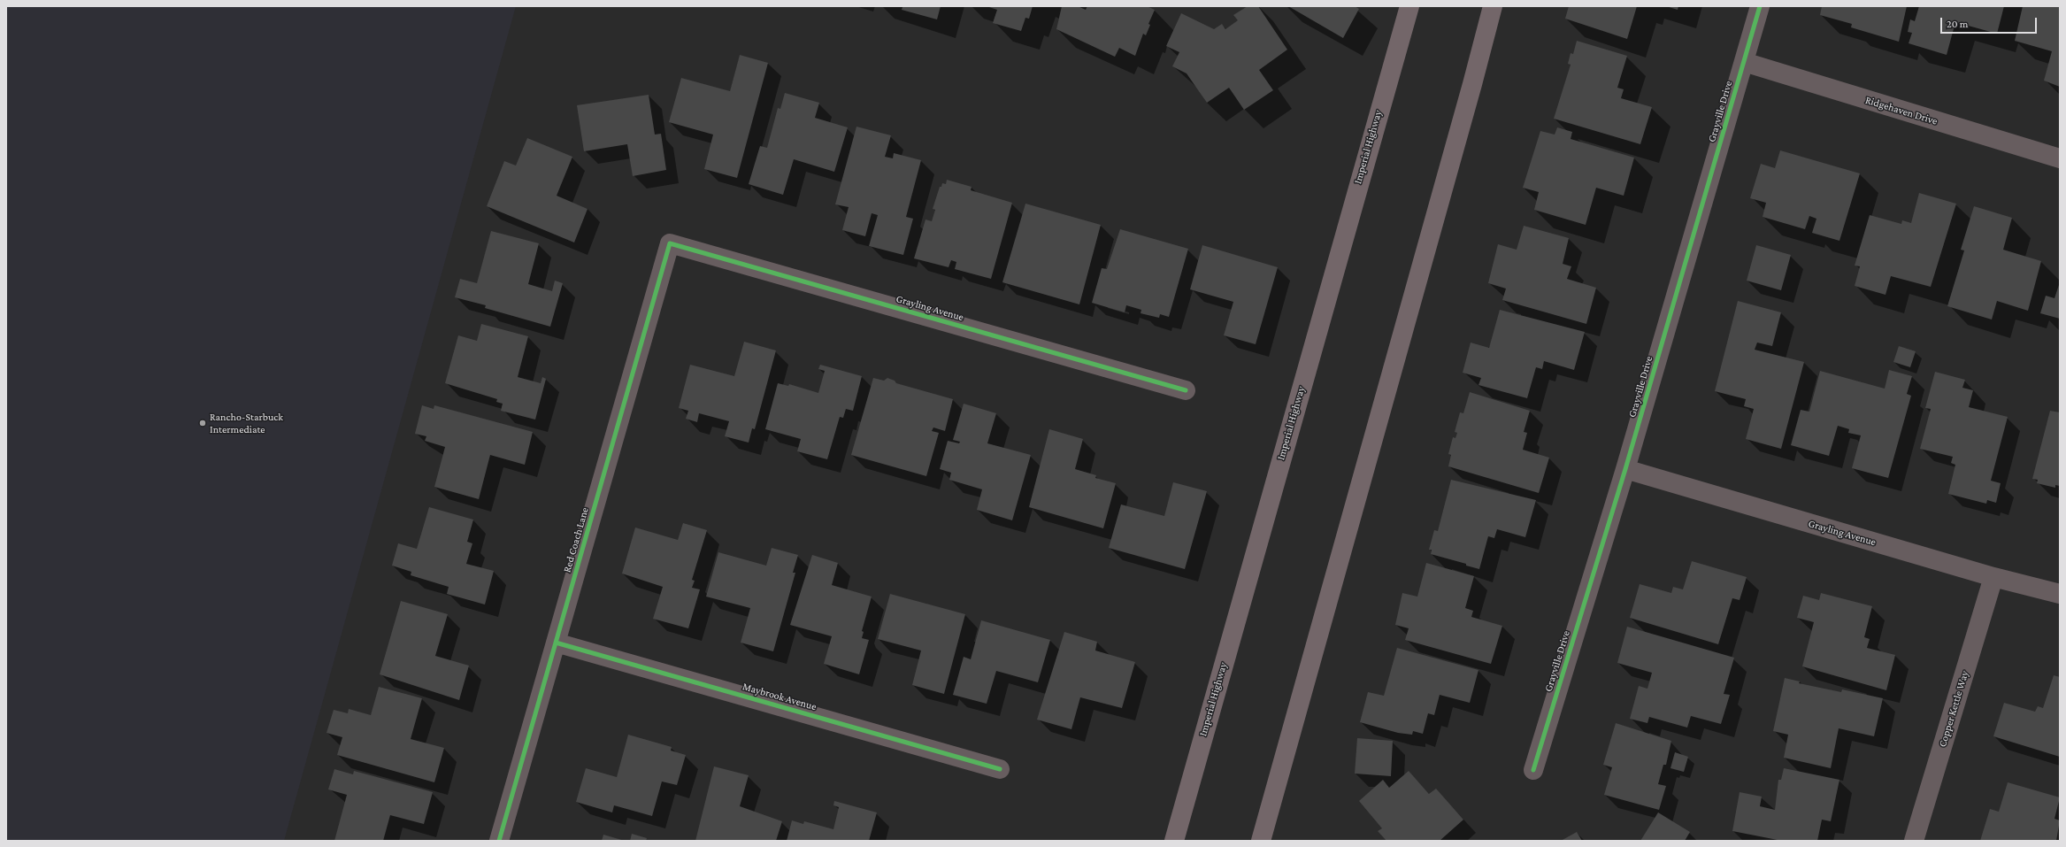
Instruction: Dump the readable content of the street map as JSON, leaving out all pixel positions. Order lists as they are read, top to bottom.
{
  "streets": {
    "main road": ["Imperial Highway"],
    "street": [
      "Ridgehaven Drive",
      "Grayville Drive",
      "Grayling Avenue",
      "Red Coach Lane",
      "Maybrook Avenue",
      "Copper Kettle Way"
    ]
  },
  "crossings": [
    ["Ridgehaven Drive", "Grayville Drive"],
    ["Grayville Drive", "Grayling Avenue"],
    ["Grayling Avenue", "Red Coach Lane"],
    ["Grayling Avenue", "Copper Kettle Way"],
    ["Red Coach Lane", "Maybrook Avenue"]
  ],
  "places": ["Rancho-Starbuck Intermediate"],
  "scale_bar": "20 m"
}
